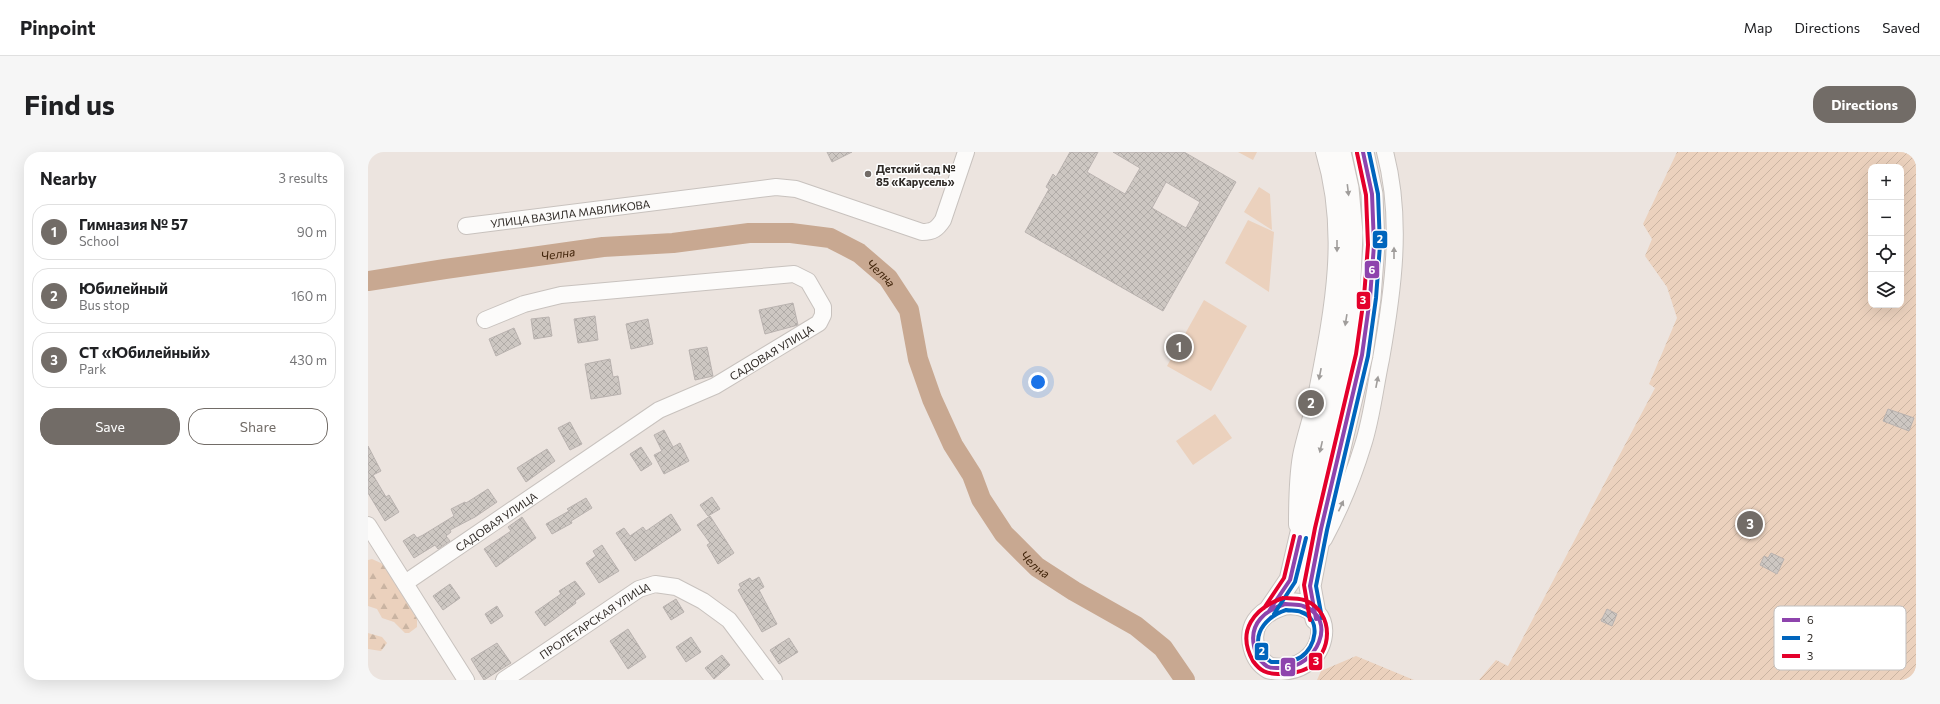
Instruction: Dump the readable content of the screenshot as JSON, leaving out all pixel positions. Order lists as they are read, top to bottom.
{
  "streets": {
    "street": ["УЛИЦА ВАЗИЛА МАВЛИКОВА", "САДОВАЯ УЛИЦА", "ПРОЛЕТАРСКАЯ УЛИЦА"]
  },
  "water": ["Челна"],
  "places": ["Детский сад № 85 «Карусель»"],
  "lines": ["transit line 6", "transit line 2", "transit line 3"],
  "legend": ["6", "2", "3"],
  "page": {
    "header": "Pinpoint",
    "nav": ["Map", "Directions", "Saved"],
    "buttons": [
      "Directions",
      ["Save", "Share"]
    ],
    "title": "Find us",
    "heading": ["Nearby", "3 results"],
    "map_buttons": ["+", "−"],
    "list": [
      {
        "mark": "1",
        "name": "Гимназия № 57",
        "note": "School",
        "value": "90 m"
      },
      {
        "mark": "2",
        "name": "Юбилейный",
        "note": "Bus stop",
        "value": "160 m"
      },
      {
        "mark": "3",
        "name": "СТ «Юбилейный»",
        "note": "Park",
        "value": "430 m"
      }
    ],
    "pins": ["1", "2", "3"]
  }
}
